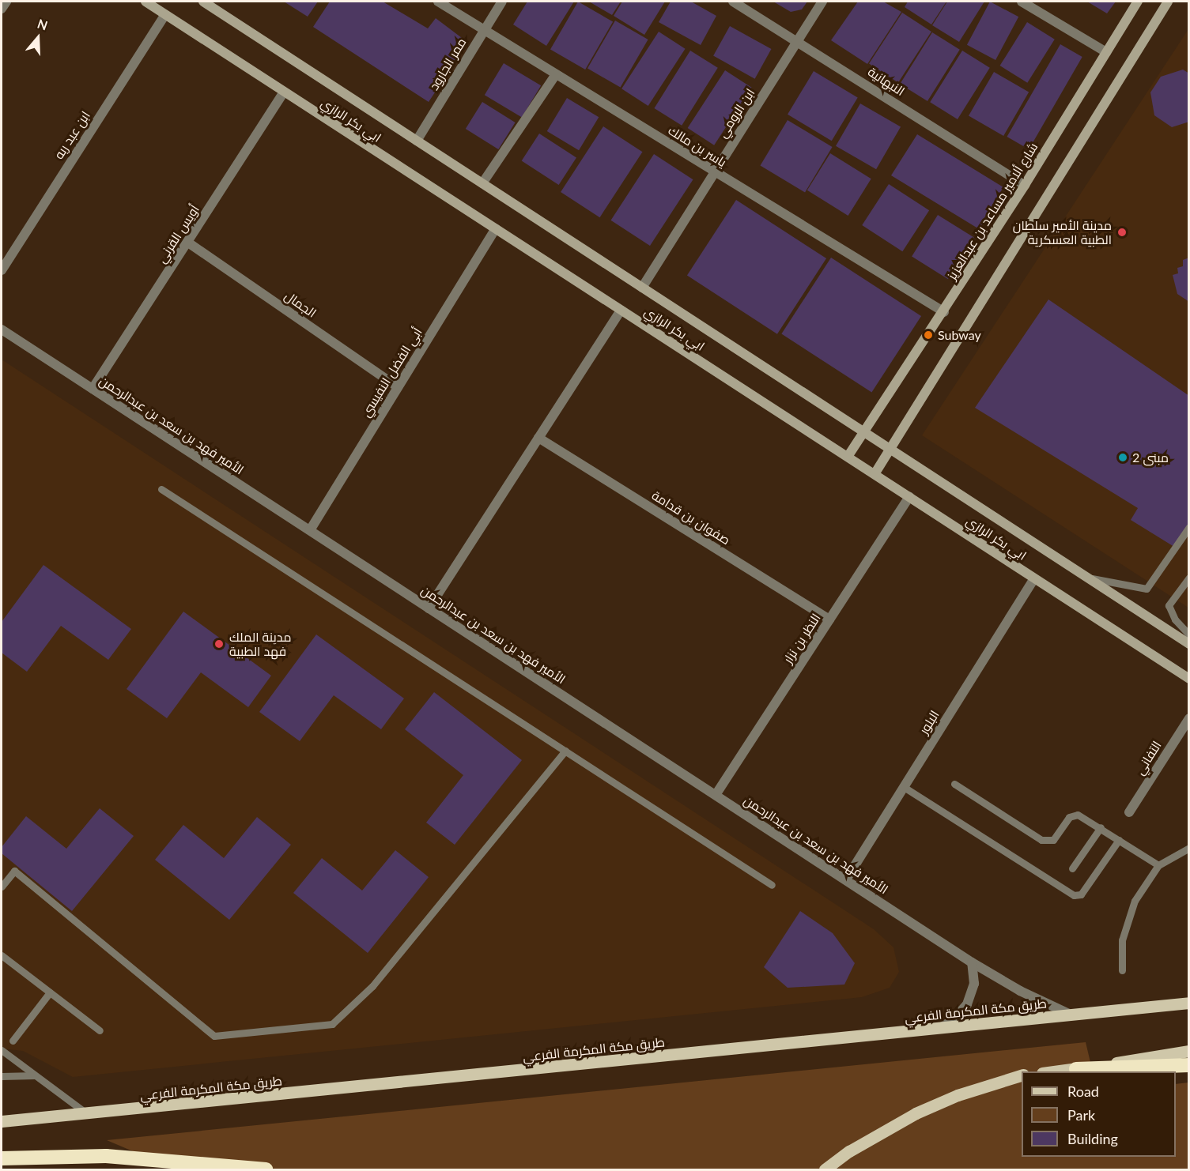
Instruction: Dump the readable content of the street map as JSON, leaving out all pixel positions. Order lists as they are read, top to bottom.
{
  "streets": {
    "main road": ["طريق مكة المكرمة الفرعي"],
    "street": [
      "ممر الجارود",
      "النبهانية",
      "ابن الرومي",
      "ابي بكر الرازي",
      "ابن عبد ربه",
      "ياسر بن مالك",
      "شارع ألامير مساعد بن عبدالعزيز",
      "أويس القرني",
      "الجمال",
      "أبي الفضل النفيسي",
      "الأمير فهد بن سعد بن عبدالرحمن",
      "صفوان بن قدامة",
      "النظر بن نزار",
      "البلور",
      "التفاني"
    ]
  },
  "crossings": [
    ["ممر الجارود", "ابي بكر الرازي"],
    ["ممر الجارود", "ياسر بن مالك"],
    ["النبهانية", "ابن الرومي"],
    ["النبهانية", "شارع ألامير مساعد بن عبدالعزيز"],
    ["ابن الرومي", "ابي بكر الرازي"],
    ["ابن الرومي", "ياسر بن مالك"],
    ["ابي بكر الرازي", "ابن عبد ربه"],
    ["ابي بكر الرازي", "شارع ألامير مساعد بن عبدالعزيز"],
    ["ابي بكر الرازي", "أويس القرني"],
    ["ابي بكر الرازي", "أبي الفضل النفيسي"],
    ["ابي بكر الرازي", "النظر بن نزار"],
    ["ابي بكر الرازي", "البلور"],
    ["ياسر بن مالك", "شارع ألامير مساعد بن عبدالعزيز"],
    ["أويس القرني", "الجمال"],
    ["أويس القرني", "الأمير فهد بن سعد بن عبدالرحمن"],
    ["الجمال", "أبي الفضل النفيسي"],
    ["أبي الفضل النفيسي", "الأمير فهد بن سعد بن عبدالرحمن"],
    ["الأمير فهد بن سعد بن عبدالرحمن", "النظر بن نزار"],
    ["الأمير فهد بن سعد بن عبدالرحمن", "البلور"],
    ["الأمير فهد بن سعد بن عبدالرحمن", "طريق مكة المكرمة الفرعي"],
    ["صفوان بن قدامة", "النظر بن نزار"]
  ],
  "places": [
    "مدينة الأمير سلطان الطبية العسكرية",
    "Subway",
    "مبنى 2",
    "مدينة الملك فهد الطبية"
  ],
  "legend": ["Road", "Park", "Building"],
  "north": "top"
}
